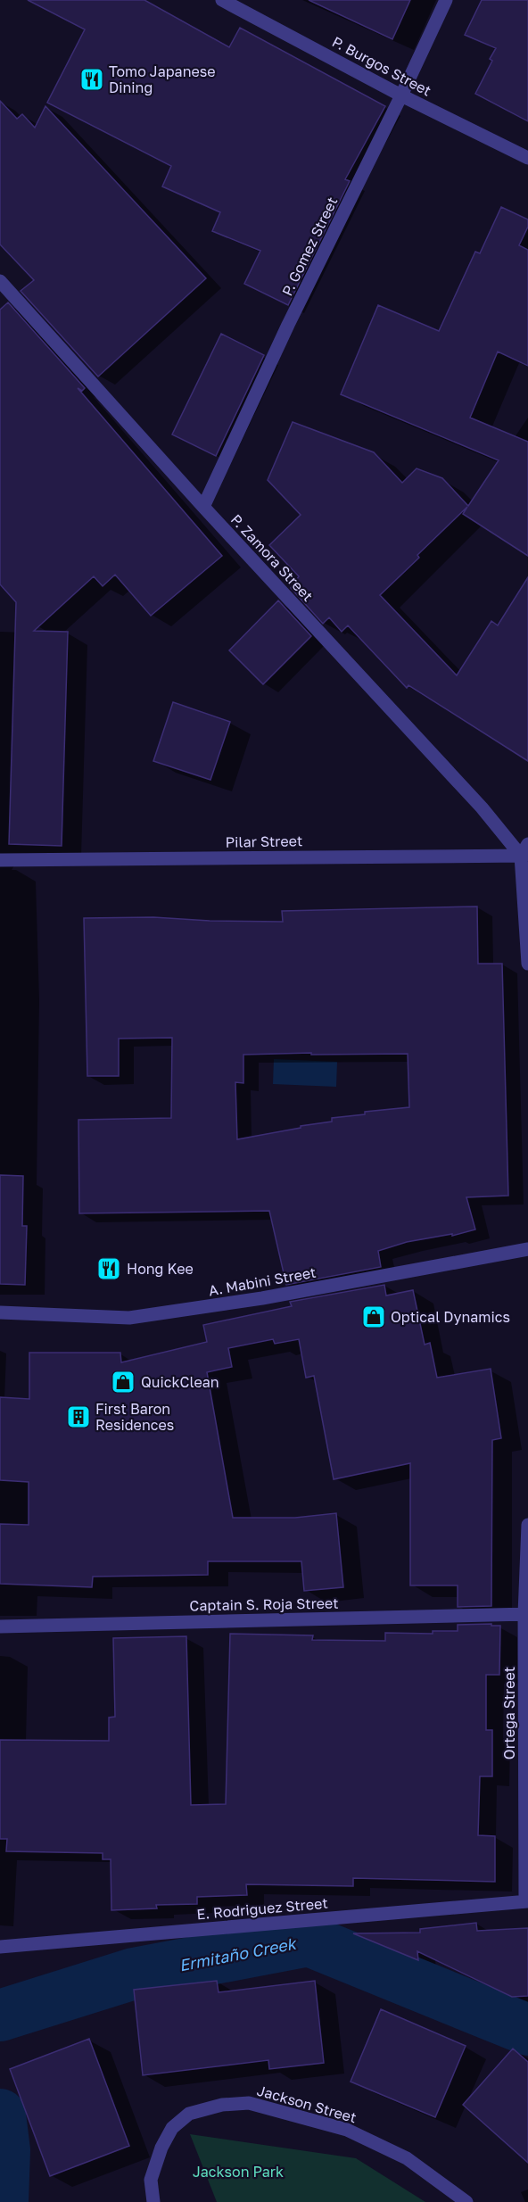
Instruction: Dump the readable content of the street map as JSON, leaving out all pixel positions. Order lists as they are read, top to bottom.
{
  "streets": {
    "street": [
      "P. Burgos Street",
      "P. Gomez Street",
      "P. Zamora Street",
      "Pilar Street",
      "A. Mabini Street",
      "Captain S. Roja Street",
      "Ortega Street",
      "E. Rodriguez Street",
      "Jackson Street"
    ]
  },
  "crossings": [
    ["P. Burgos Street", "P. Gomez Street"],
    ["P. Gomez Street", "P. Zamora Street"],
    ["P. Zamora Street", "Pilar Street"],
    ["Captain S. Roja Street", "Ortega Street"],
    ["Ortega Street", "E. Rodriguez Street"]
  ],
  "water": ["Ermitaño Creek"],
  "parks": ["Jackson Park"],
  "places": {
    "restaurant": ["Tomo Japanese Dining", "Hong Kee"],
    "shop": ["Optical Dynamics", "QuickClean"],
    "building": ["First Baron Residences"]
  }
}
